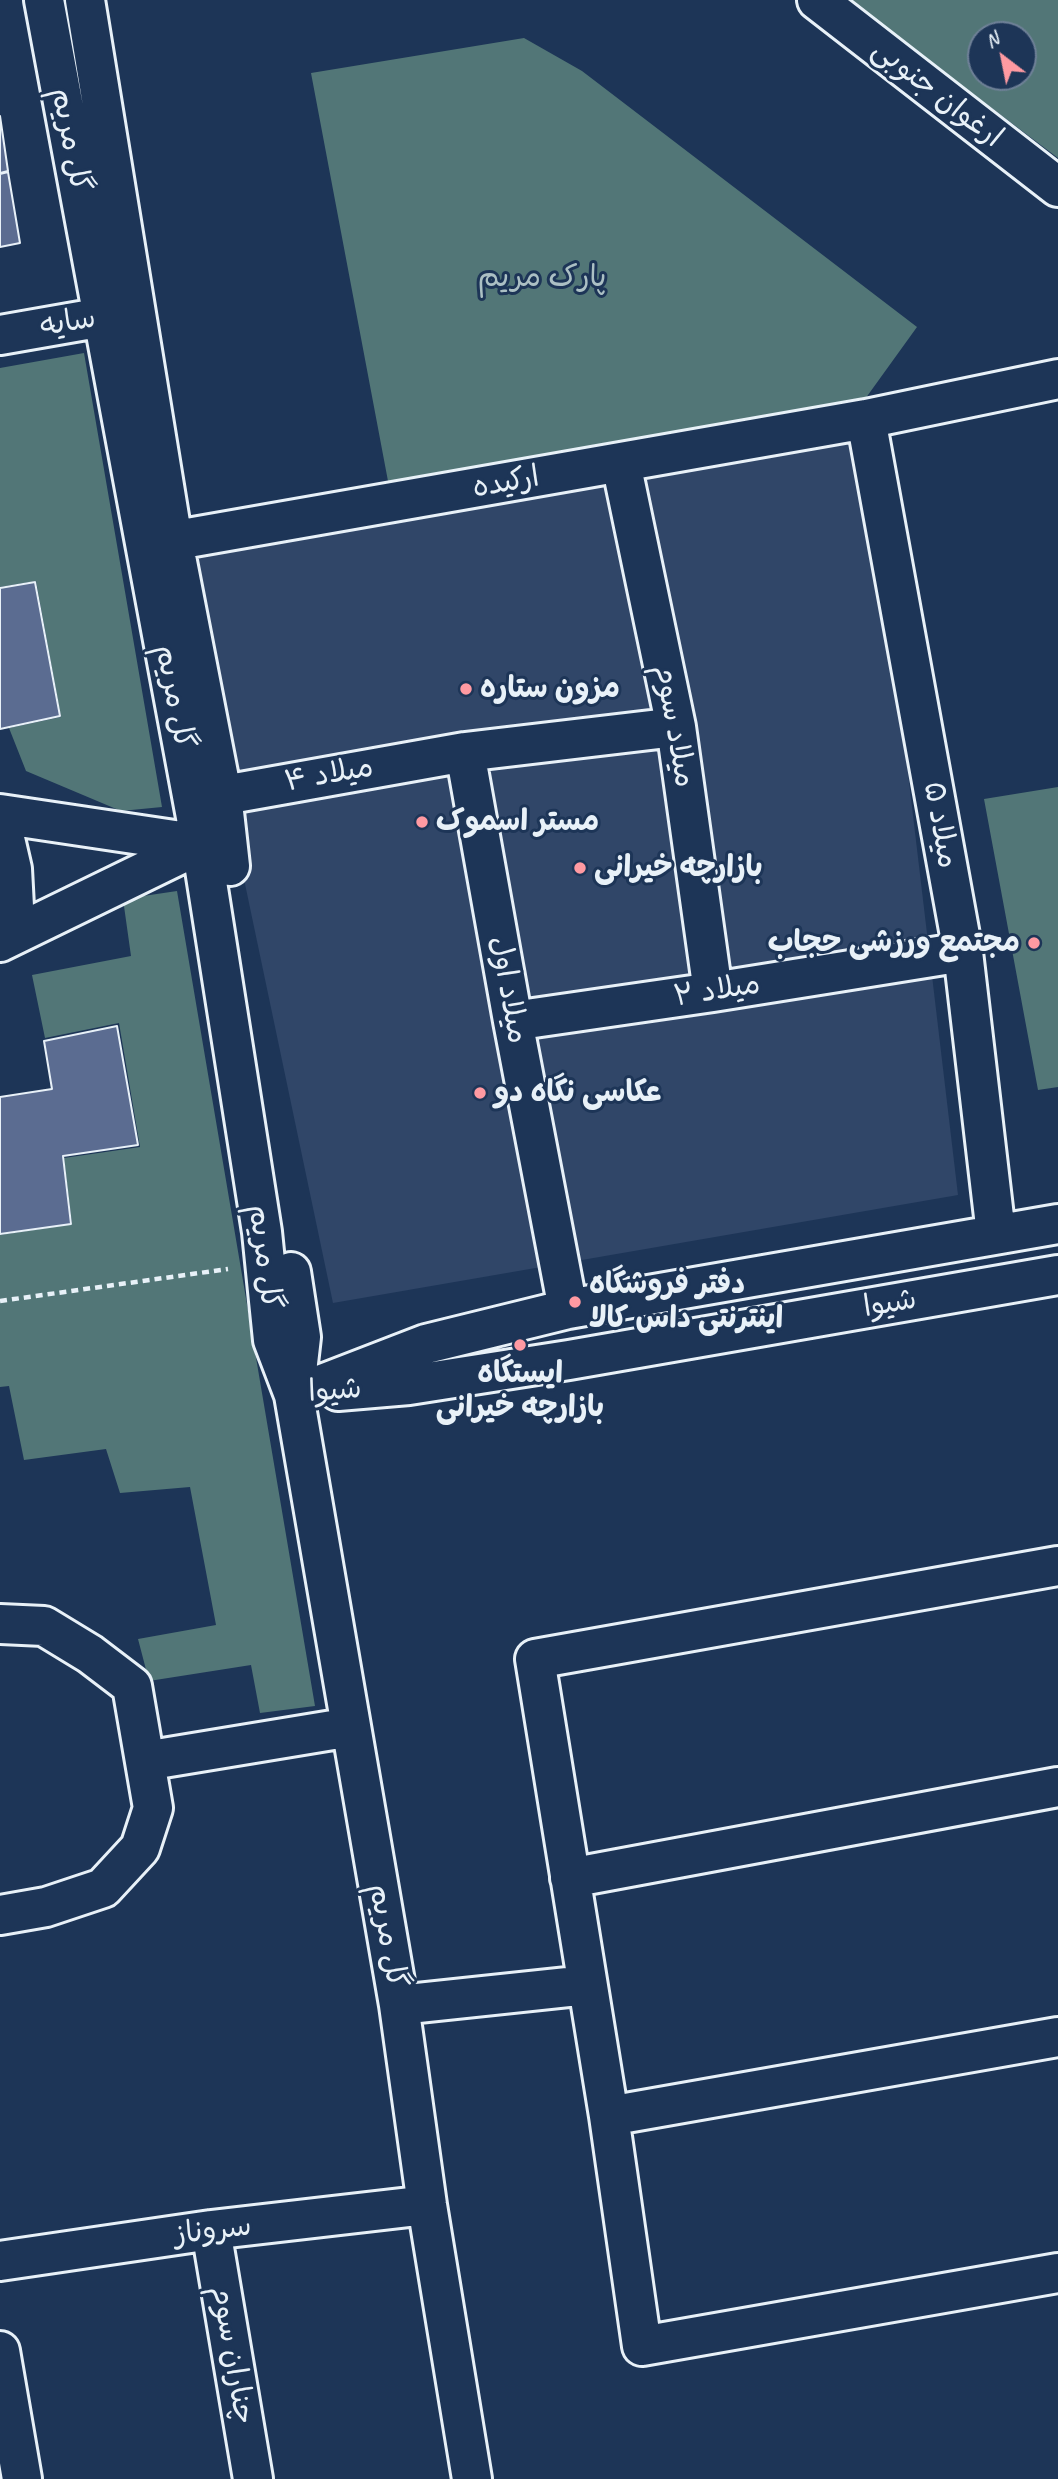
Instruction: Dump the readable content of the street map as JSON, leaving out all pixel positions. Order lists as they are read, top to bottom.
{
  "streets": {
    "street": [
      "ارغوان جنوبی",
      "گل مریم",
      "سایه",
      "ارکیده",
      "میلاد سوم",
      "میلاد ۴",
      "میلاد ۵",
      "میلاد اول",
      "میلاد ۲",
      "شیوا",
      "سروناز",
      "چناران سوم"
    ]
  },
  "crossings": [
    ["گل مریم", "سایه"],
    ["گل مریم", "ارکیده"],
    ["گل مریم", "میلاد ۴"],
    ["گل مریم", "شیوا"],
    ["گل مریم", "سروناز"],
    ["ارکیده", "میلاد سوم"],
    ["ارکیده", "میلاد ۵"],
    ["میلاد سوم", "میلاد ۴"],
    ["میلاد سوم", "میلاد ۲"],
    ["میلاد ۴", "میلاد اول"],
    ["میلاد ۵", "میلاد ۲"],
    ["میلاد ۵", "شیوا"],
    ["میلاد اول", "میلاد ۲"],
    ["میلاد اول", "شیوا"],
    ["سروناز", "چناران سوم"]
  ],
  "parks": ["پارک مریم"],
  "places": [
    "مزون ستاره",
    "مستر اسموک",
    "بازارچه خیرانی",
    "مجتمع ورزشی حجاب",
    "عکاسی نگاه دو",
    "دفتر فروشگاه اینترنتی داس کالا",
    "ایستگاه بازارچه خیرانی"
  ],
  "north": "top left"
}
